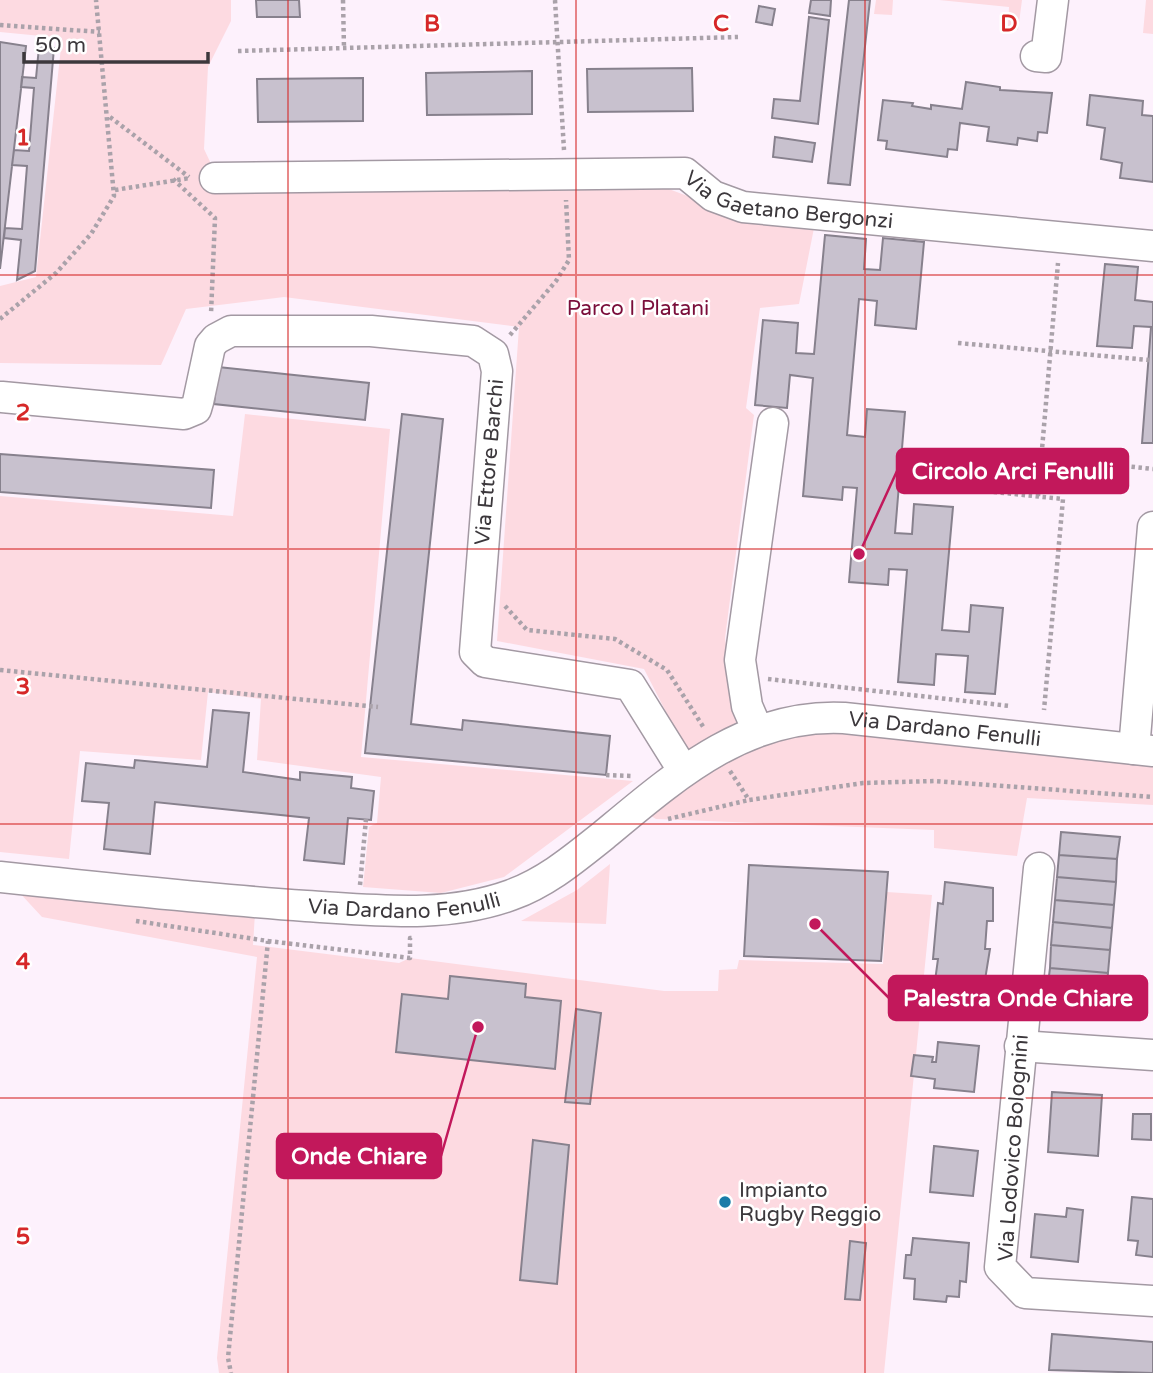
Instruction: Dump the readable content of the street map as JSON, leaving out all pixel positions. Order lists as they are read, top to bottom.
{
  "streets": {
    "street": [
      "Via Gaetano Bergonzi",
      "Via Ettore Barchi",
      "Via Dardano Fenulli",
      "Via Lodovico Bolognini"
    ]
  },
  "crossings": [
    ["Via Ettore Barchi", "Via Dardano Fenulli"]
  ],
  "parks": ["Parco I Platani"],
  "places": [
    "Circolo Arci Fenulli",
    "Palestra Onde Chiare",
    "Onde Chiare",
    "Impianto Rugby Reggio"
  ],
  "scale_bar": "50 m",
  "grid": {
    "columns": ["B", "C", "D"],
    "rows": [
      "1",
      "2",
      "3",
      "4",
      "5"
    ]
  }
}
